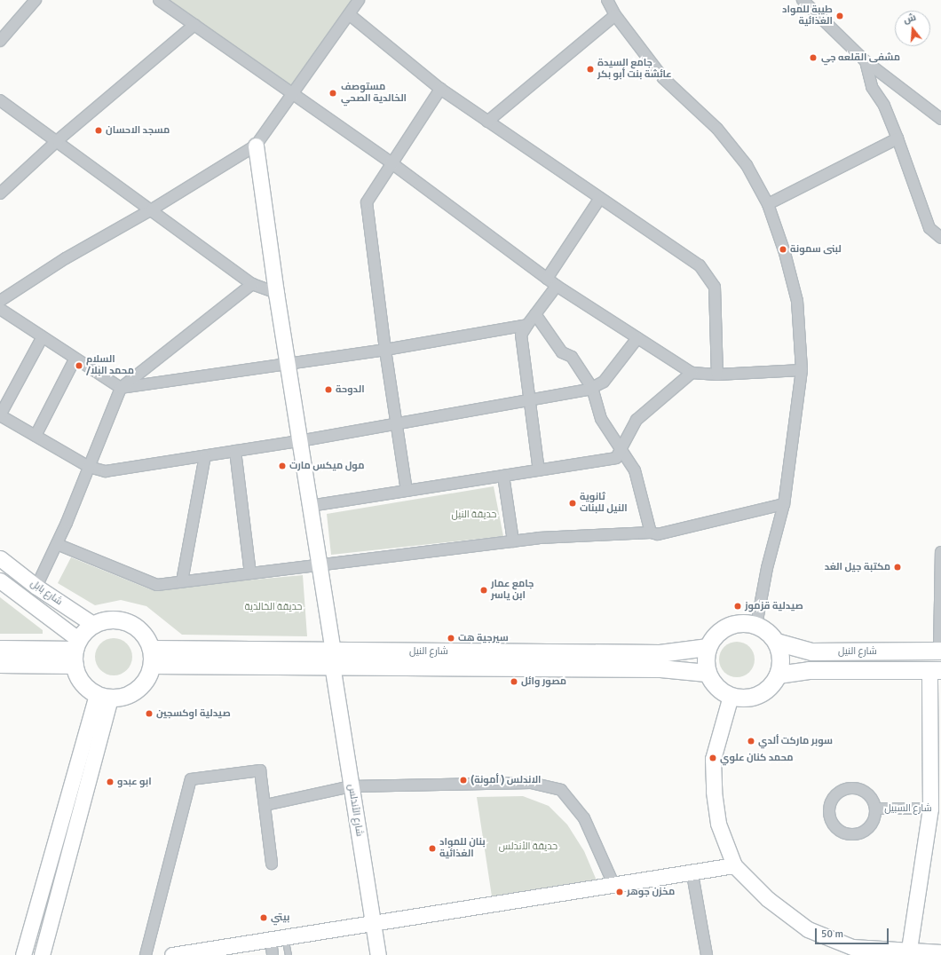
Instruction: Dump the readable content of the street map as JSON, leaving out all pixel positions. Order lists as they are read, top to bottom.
{
  "streets": {
    "main road": ["شارع النيل"],
    "street": ["شارع بابل", "شارع السبيل", "شارع الأندلس"]
  },
  "crossings": [
    ["شارع بابل", "شارع النيل"],
    ["شارع النيل", "شارع الأندلس"]
  ],
  "parks": ["حديقة النيل", "حديقة الخالدية", "حديقة الأندلس"],
  "places": [
    "طيبة للمواد الغذائية",
    "مشفى القلعه جي",
    "جامع السيدة عائشة بنت أبو بكر",
    "مستوصف الخالدية الصحي",
    "مسجد الاحسان",
    "لبنى سمونة",
    "السلام /محمد البلا",
    "الدوحة",
    "مول ميكس مارت",
    "ثانوية النيل للبنات",
    "مكتبة جيل الغد",
    "جامع عمار ابن ياسر",
    "صيدلية قزموز",
    "سيرجية هت",
    "مصور وائل",
    "صيدلية اوكسجين",
    "سوبر ماركت ألدي",
    "محمد كنان علوي",
    "الاندلس ( أمونة)",
    "ابو عبدو",
    "بنان للمواد الغذائية",
    "مخزن جوهر",
    "بيتي"
  ],
  "scale_bar": "50 m",
  "north": "top"
}
